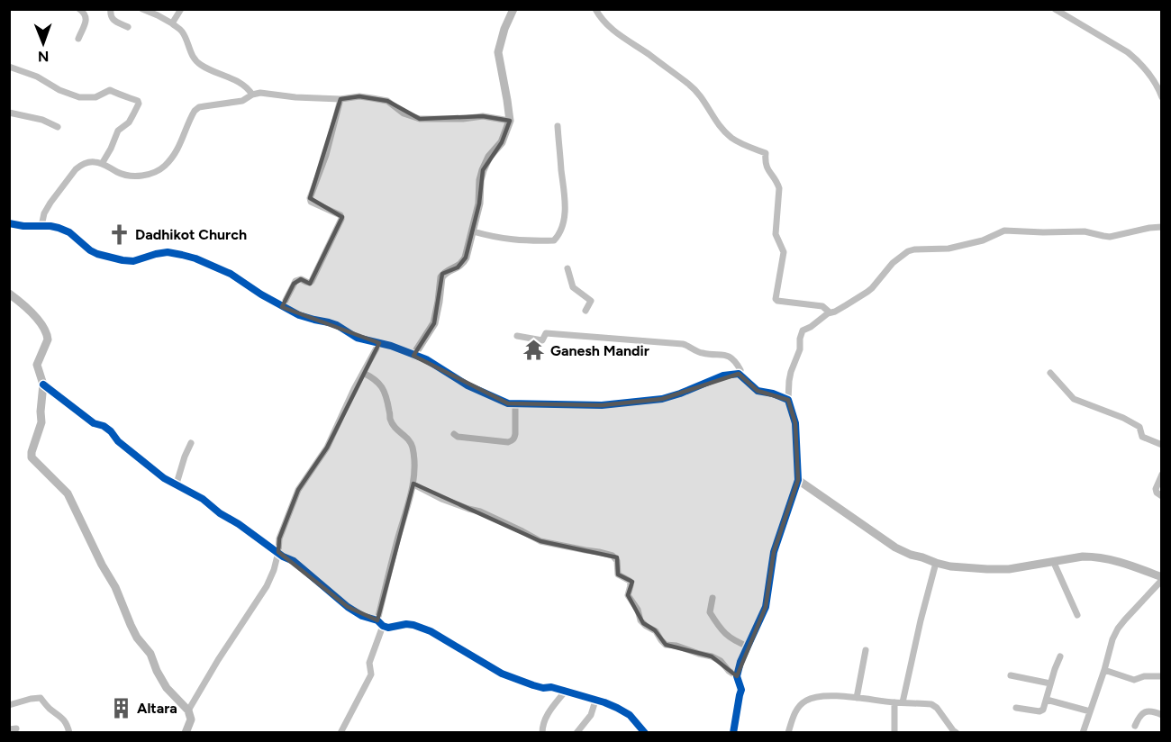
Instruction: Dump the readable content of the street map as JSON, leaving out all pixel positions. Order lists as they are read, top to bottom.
{
  "places": {
    "church": ["Dadhikot Church"],
    "temple": ["Ganesh Mandir"],
    "building": ["Altara"]
  },
  "north": "bottom"
}
